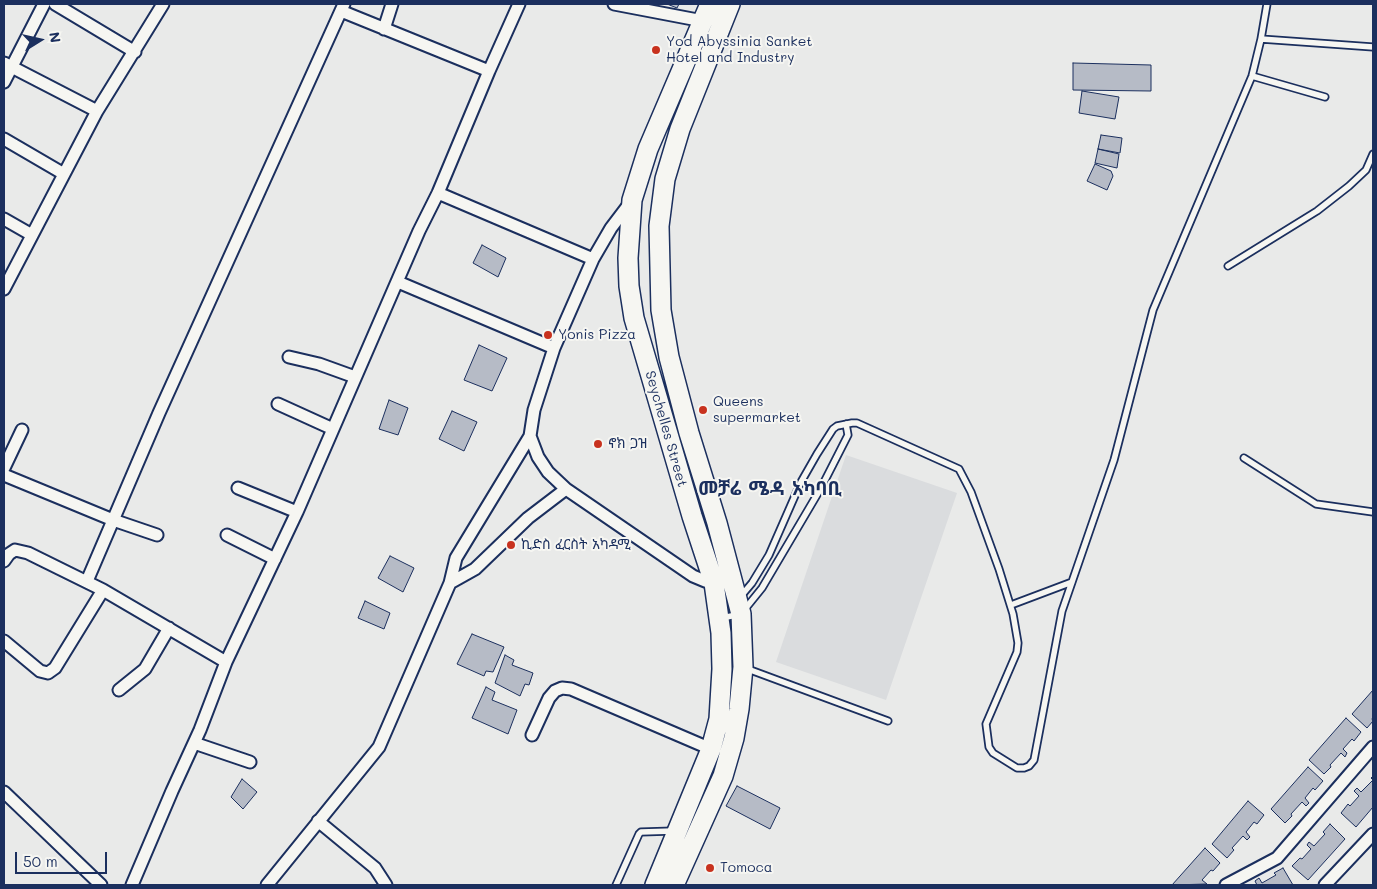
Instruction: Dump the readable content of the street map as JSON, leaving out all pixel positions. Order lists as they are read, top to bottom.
{
  "streets": {
    "main road": ["Seychelles Street"]
  },
  "districts": ["መቻሬ ሜዳ አካባቢ"],
  "places": [
    "Yod Abyssinia Sanket Hotel and Industry",
    "Yonis Pizza",
    "Queens supermarket",
    "ኖክ ጋዝ",
    "ኪድስ ፈርስት አካዳሚ",
    "Tomoca"
  ],
  "scale_bar": "50 m",
  "north": "right"
}
